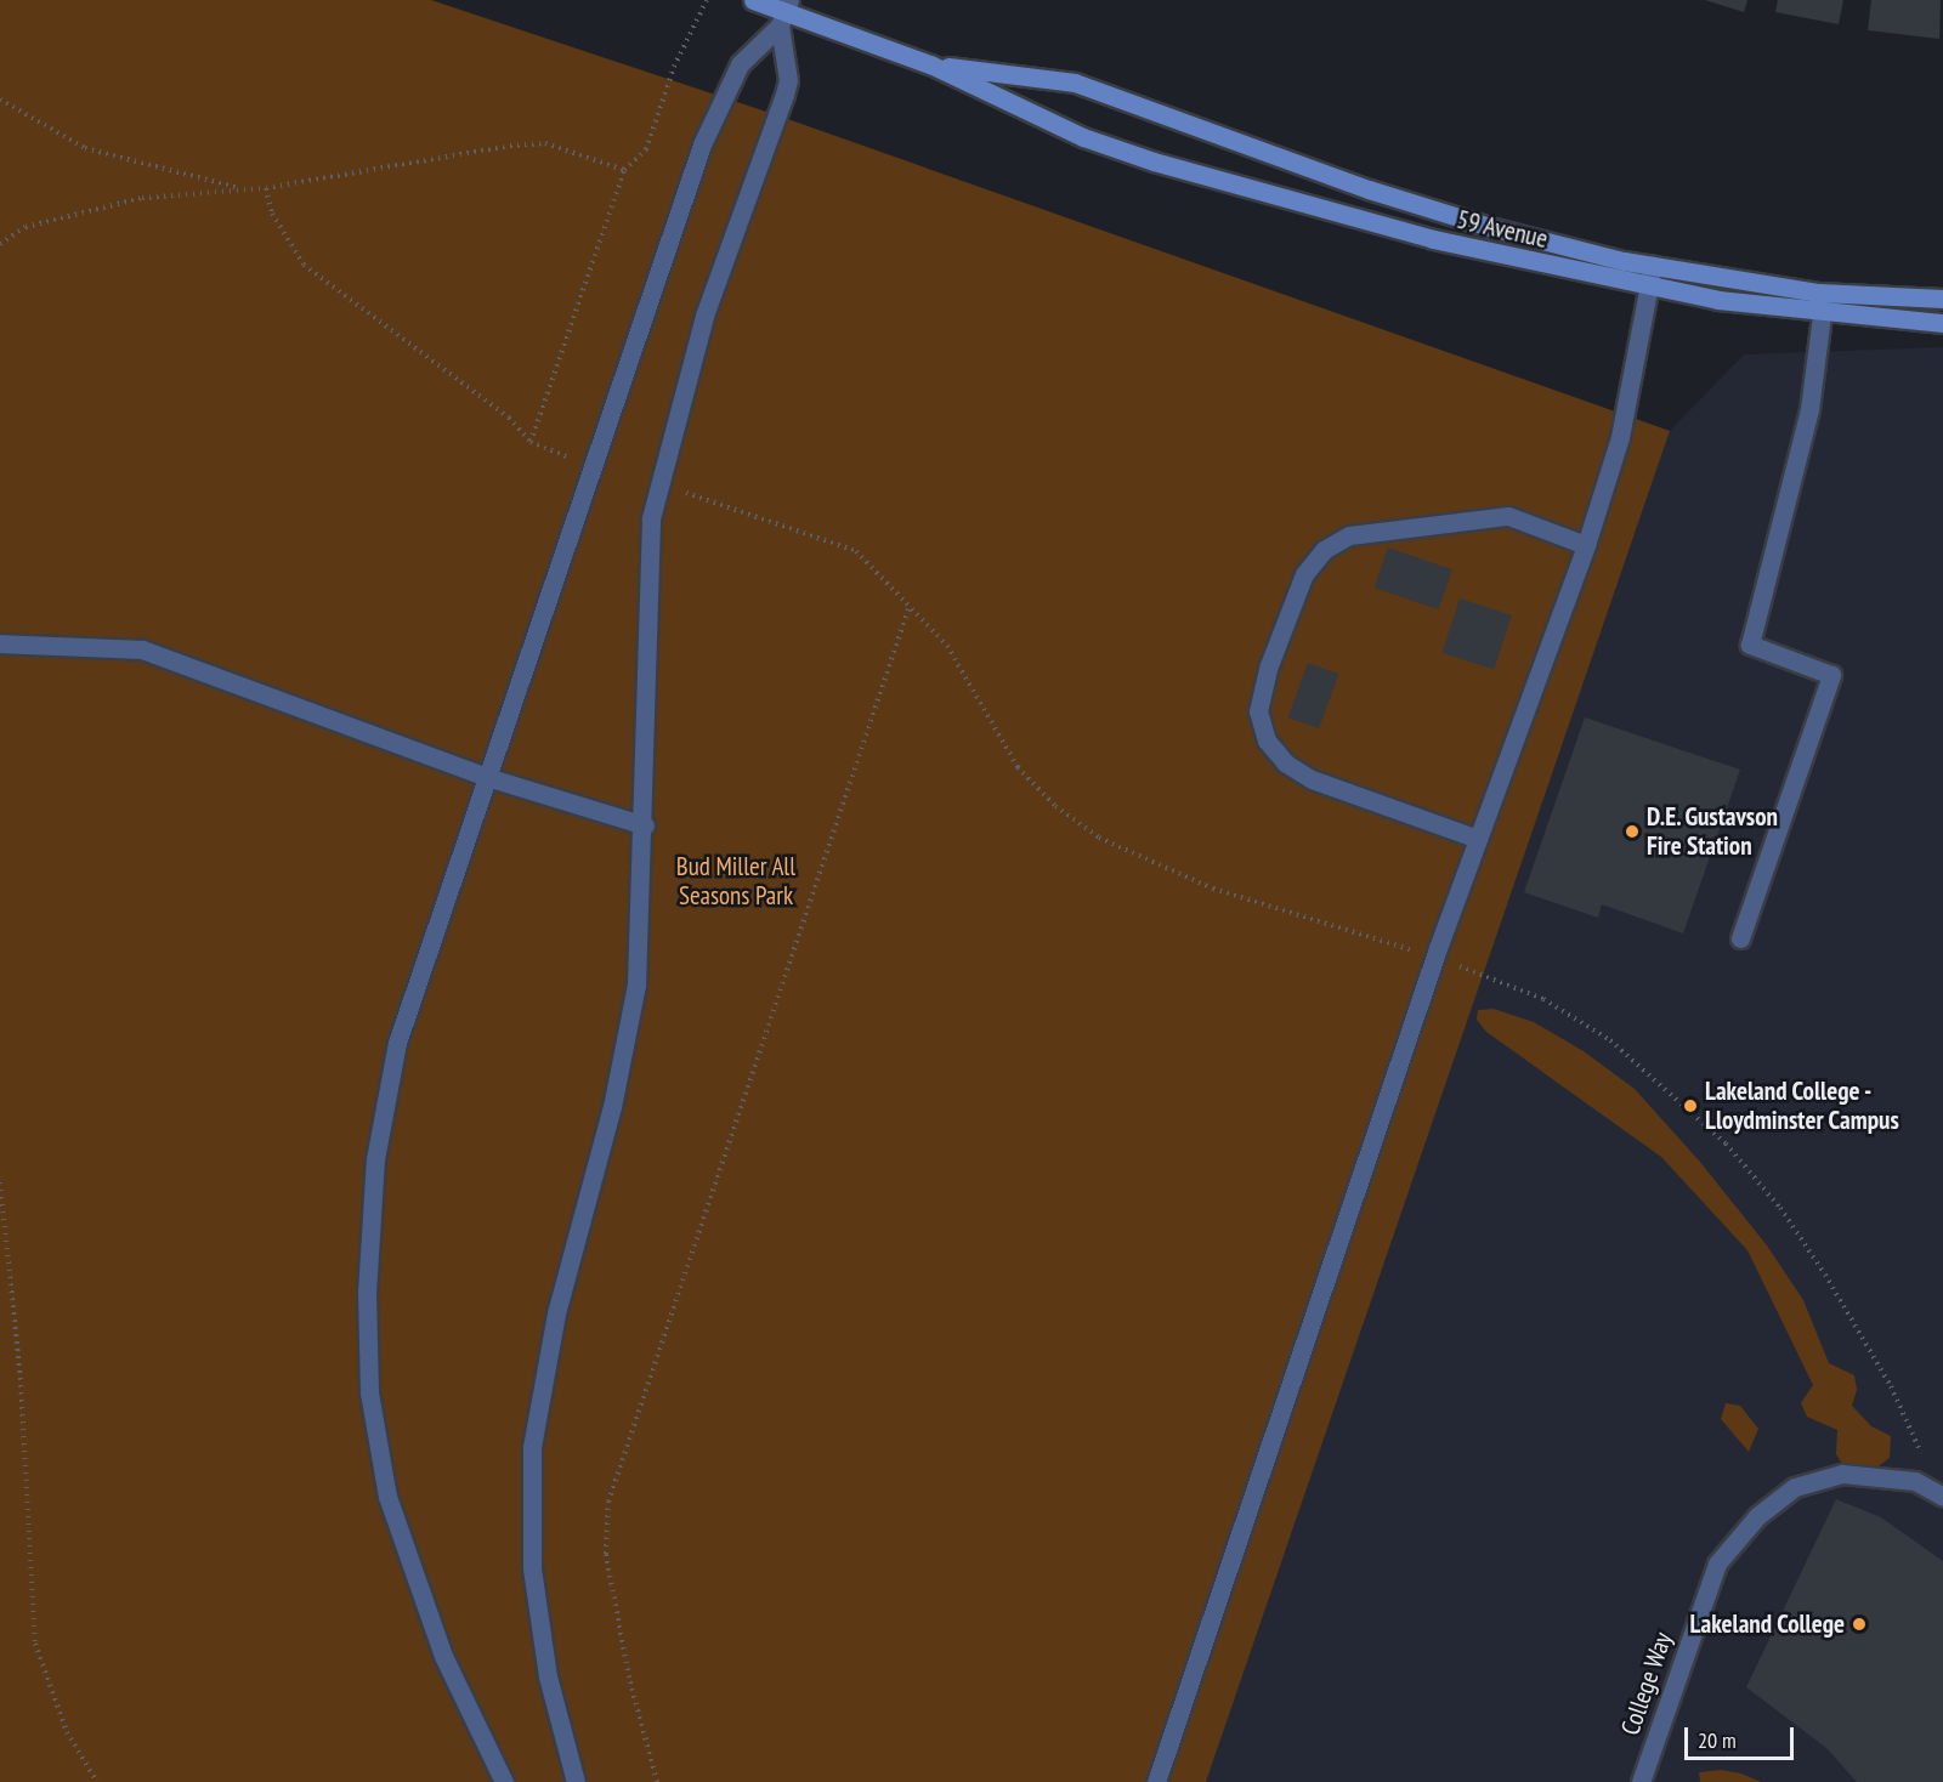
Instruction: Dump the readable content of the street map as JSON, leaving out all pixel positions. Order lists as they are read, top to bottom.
{
  "streets": {
    "main road": ["59 Avenue"],
    "lane": ["College Way"]
  },
  "parks": ["Bud Miller All Seasons Park"],
  "places": ["D.E. Gustavson Fire Station", "Lakeland College - Lloydminster Campus", "Lakeland College"],
  "scale_bar": "20 m"
}
